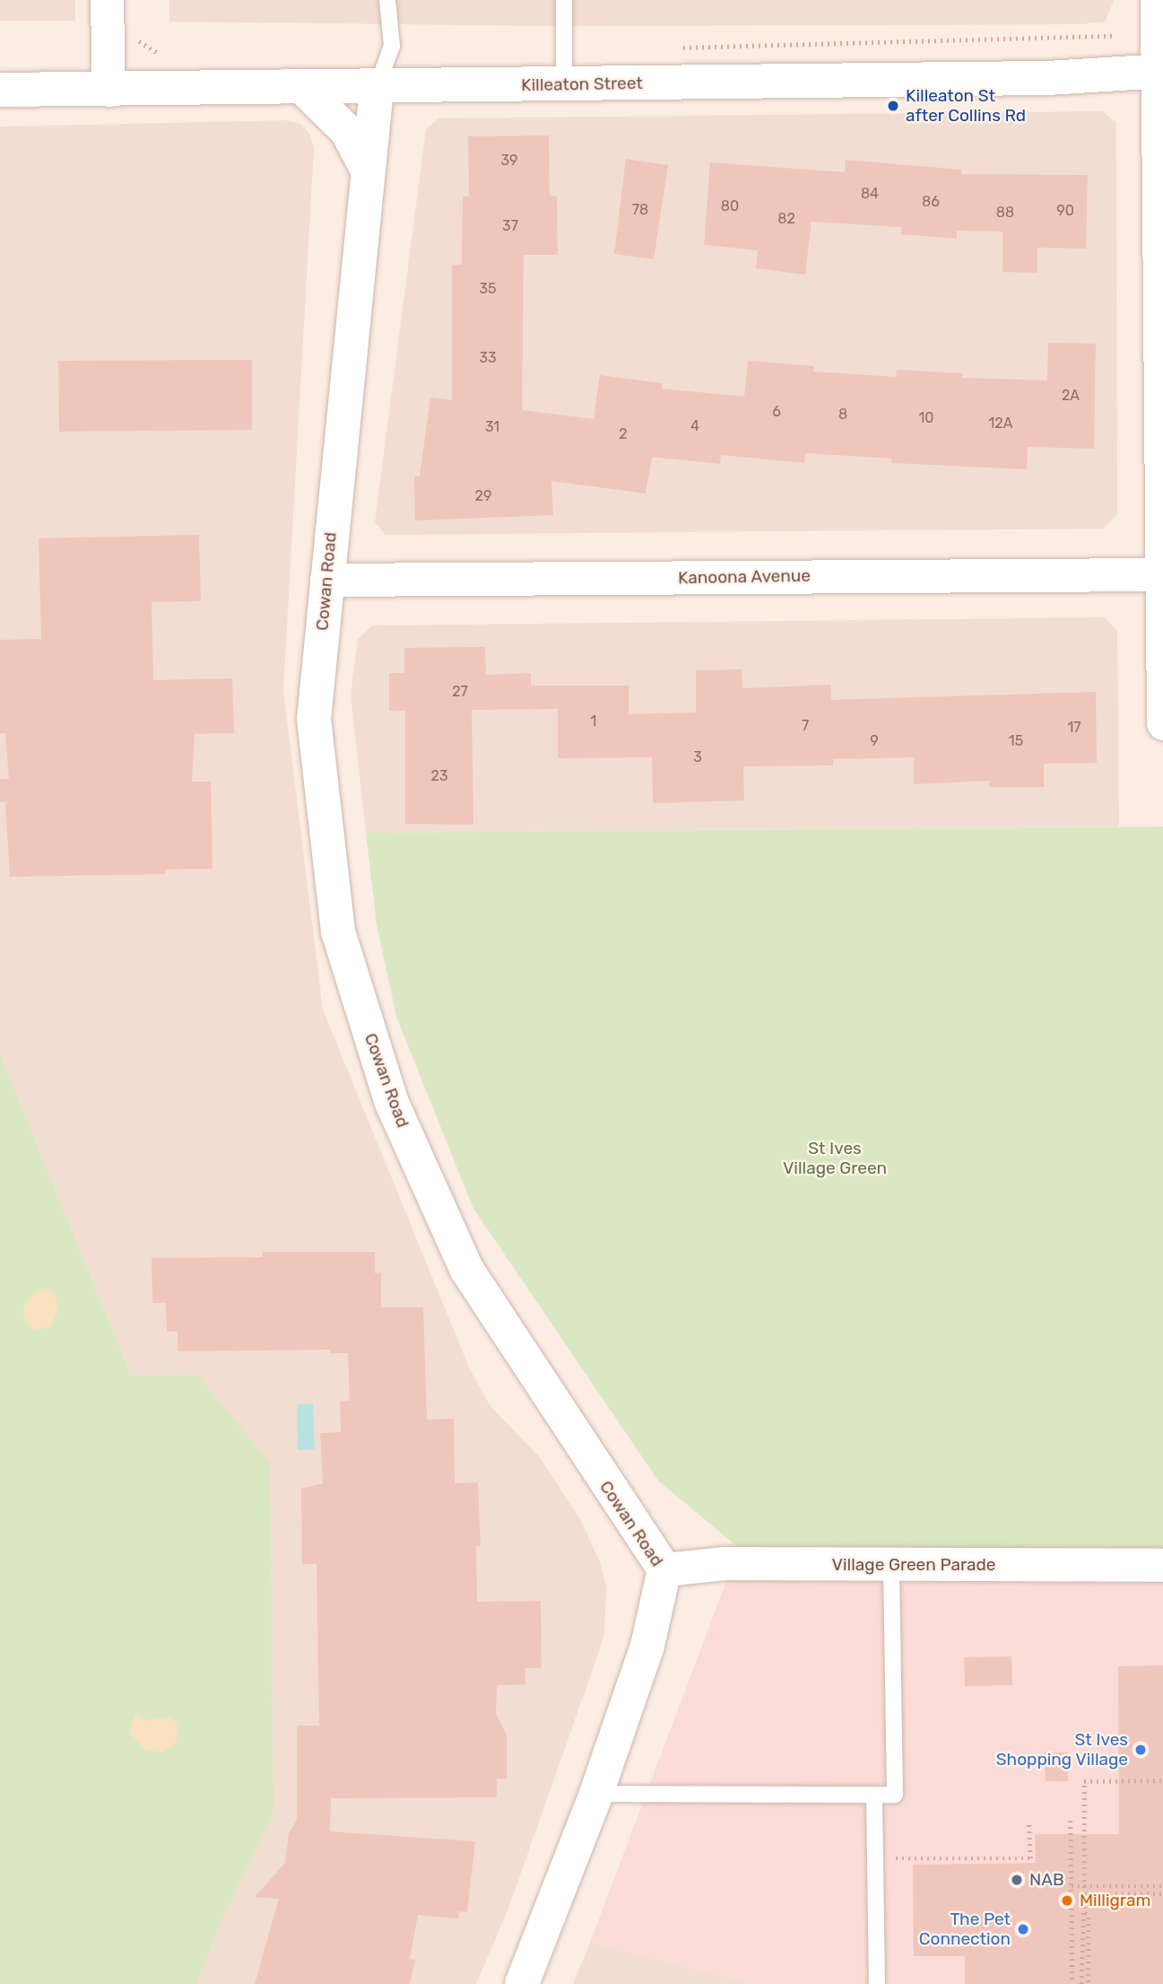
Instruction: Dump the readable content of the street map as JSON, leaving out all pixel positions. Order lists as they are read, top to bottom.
{
  "streets": {
    "street": [
      "Killeaton Street",
      "Kanoona Avenue",
      "Cowan Road",
      "Village Green Parade"
    ]
  },
  "crossings": [
    ["Killeaton Street", "Cowan Road"],
    ["Kanoona Avenue", "Cowan Road"],
    ["Cowan Road", "Village Green Parade"]
  ],
  "parks": ["St Ives Village Green"],
  "places": [
    "Killeaton St after Collins Rd",
    "St Ives Shopping Village",
    "NAB",
    "Milligram",
    "The Pet Connection"
  ],
  "house_numbers": [
    "39",
    "84",
    "86",
    "80",
    "78",
    "90",
    "88",
    "82",
    "37",
    "35",
    "33",
    "2A",
    "6",
    "8",
    "10",
    "12A",
    "4",
    "31",
    "2",
    "29",
    "27",
    "1",
    "7",
    "17",
    "9",
    "15",
    "3",
    "23"
  ]
}
